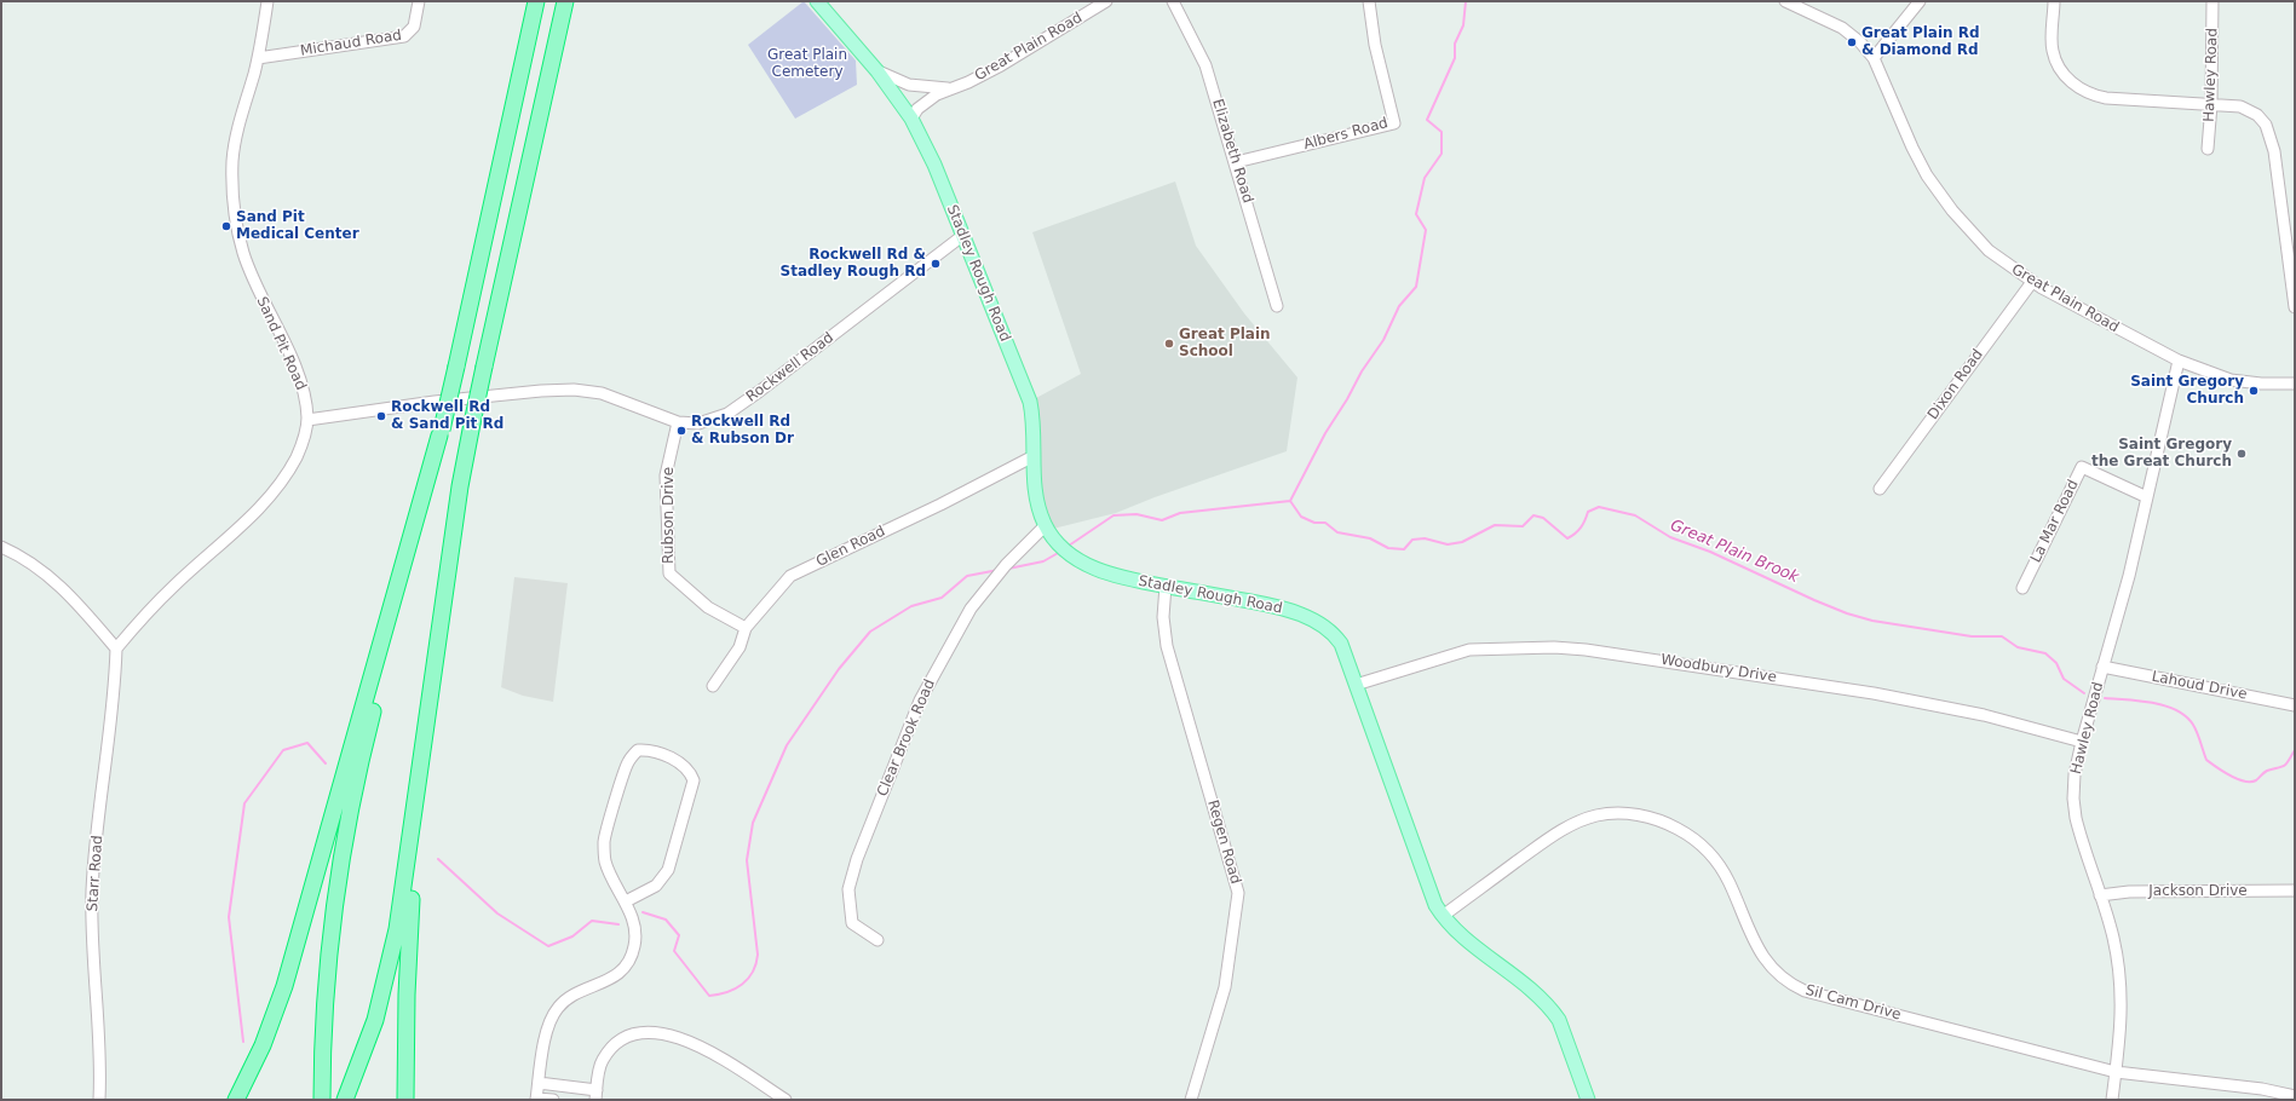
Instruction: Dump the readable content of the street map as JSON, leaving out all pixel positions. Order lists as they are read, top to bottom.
{
  "streets": {
    "main road": ["Great Plain Road", "Stadley Rough Road"],
    "street": [
      "Michaud Road",
      "Hawley Road",
      "Albers Road",
      "Elizabeth Road",
      "Sand Pit Road",
      "Rockwell Road",
      "Dixon Road",
      "Rubson Drive",
      "La Mar Road",
      "Glen Road",
      "Woodbury Drive",
      "Lahoud Drive",
      "Clear Brook Road",
      "Regen Road",
      "Starr Road",
      "Jackson Drive",
      "Sil Cam Drive"
    ]
  },
  "crossings": [
    ["Michaud Road", "Sand Pit Road"],
    ["Great Plain Road", "Hawley Road"],
    ["Great Plain Road", "Stadley Rough Road"],
    ["Great Plain Road", "Dixon Road"],
    ["Hawley Road", "La Mar Road"],
    ["Hawley Road", "Woodbury Drive"],
    ["Hawley Road", "Lahoud Drive"],
    ["Hawley Road", "Jackson Drive"],
    ["Hawley Road", "Sil Cam Drive"],
    ["Albers Road", "Elizabeth Road"],
    ["Stadley Rough Road", "Rockwell Road"],
    ["Stadley Rough Road", "Glen Road"],
    ["Stadley Rough Road", "Woodbury Drive"],
    ["Stadley Rough Road", "Clear Brook Road"],
    ["Stadley Rough Road", "Regen Road"],
    ["Stadley Rough Road", "Sil Cam Drive"],
    ["Sand Pit Road", "Rockwell Road"],
    ["Sand Pit Road", "Starr Road"],
    ["Rockwell Road", "Rubson Drive"],
    ["Rubson Drive", "Glen Road"]
  ],
  "water": ["Great Plain Brook"],
  "parks": ["Great Plain Cemetery"],
  "places": [
    "Great Plain Rd & Diamond Rd",
    "Sand Pit Medical Center",
    "Rockwell Rd & Stadley Rough Rd",
    "Great Plain School",
    "Saint Gregory Church",
    "Rockwell Rd & Sand Pit Rd",
    "Rockwell Rd & Rubson Dr",
    "Saint Gregory the Great Church"
  ]
}
